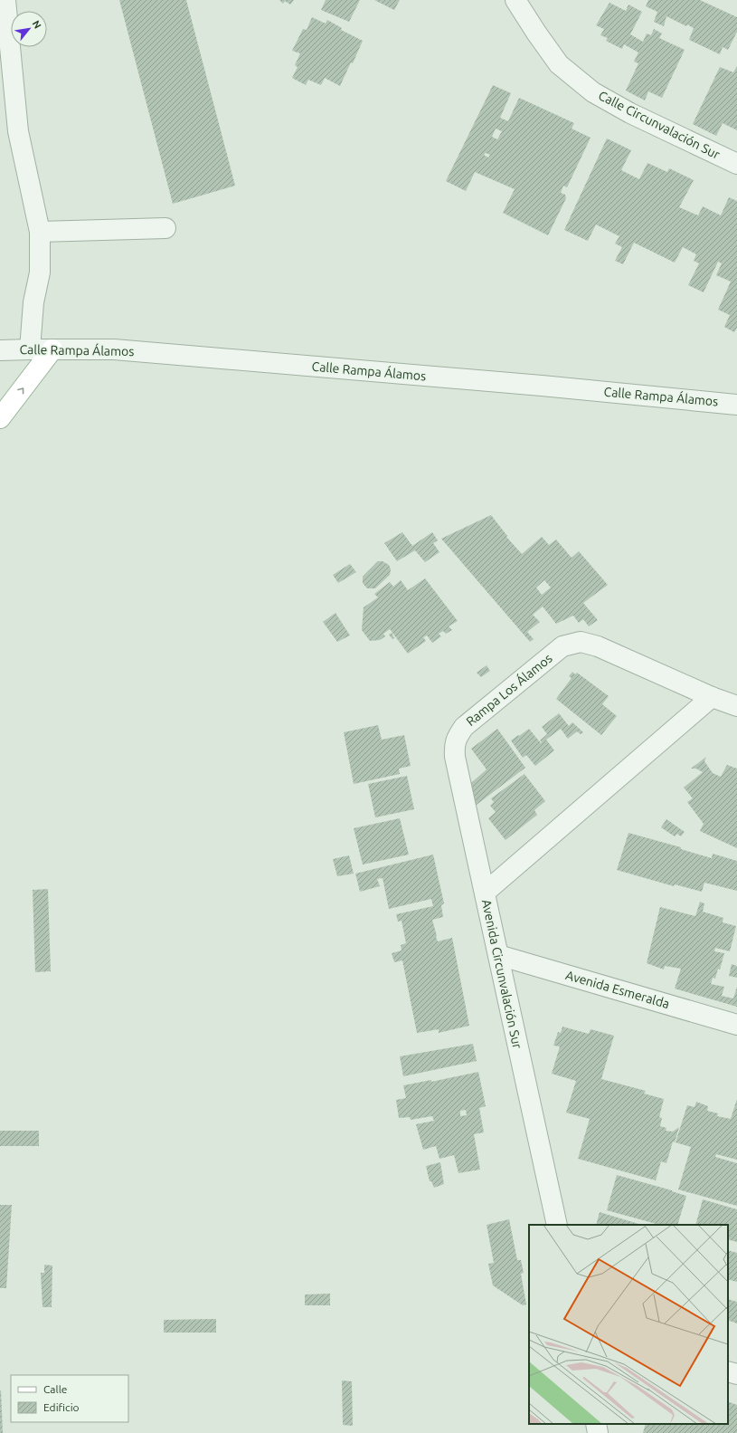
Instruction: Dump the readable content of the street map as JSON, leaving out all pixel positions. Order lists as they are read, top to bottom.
{
  "streets": {
    "street": [
      "Calle Circunvalación Sur",
      "Calle Rampa Álamos",
      "Rampa Los Álamos",
      "Avenida Circunvalación Sur",
      "Avenida Esmeralda"
    ]
  },
  "crossings": [
    ["Rampa Los Álamos", "Avenida Circunvalación Sur"],
    ["Avenida Circunvalación Sur", "Avenida Esmeralda"]
  ],
  "legend": ["Calle", "Edificio"],
  "north": "top right"
}
